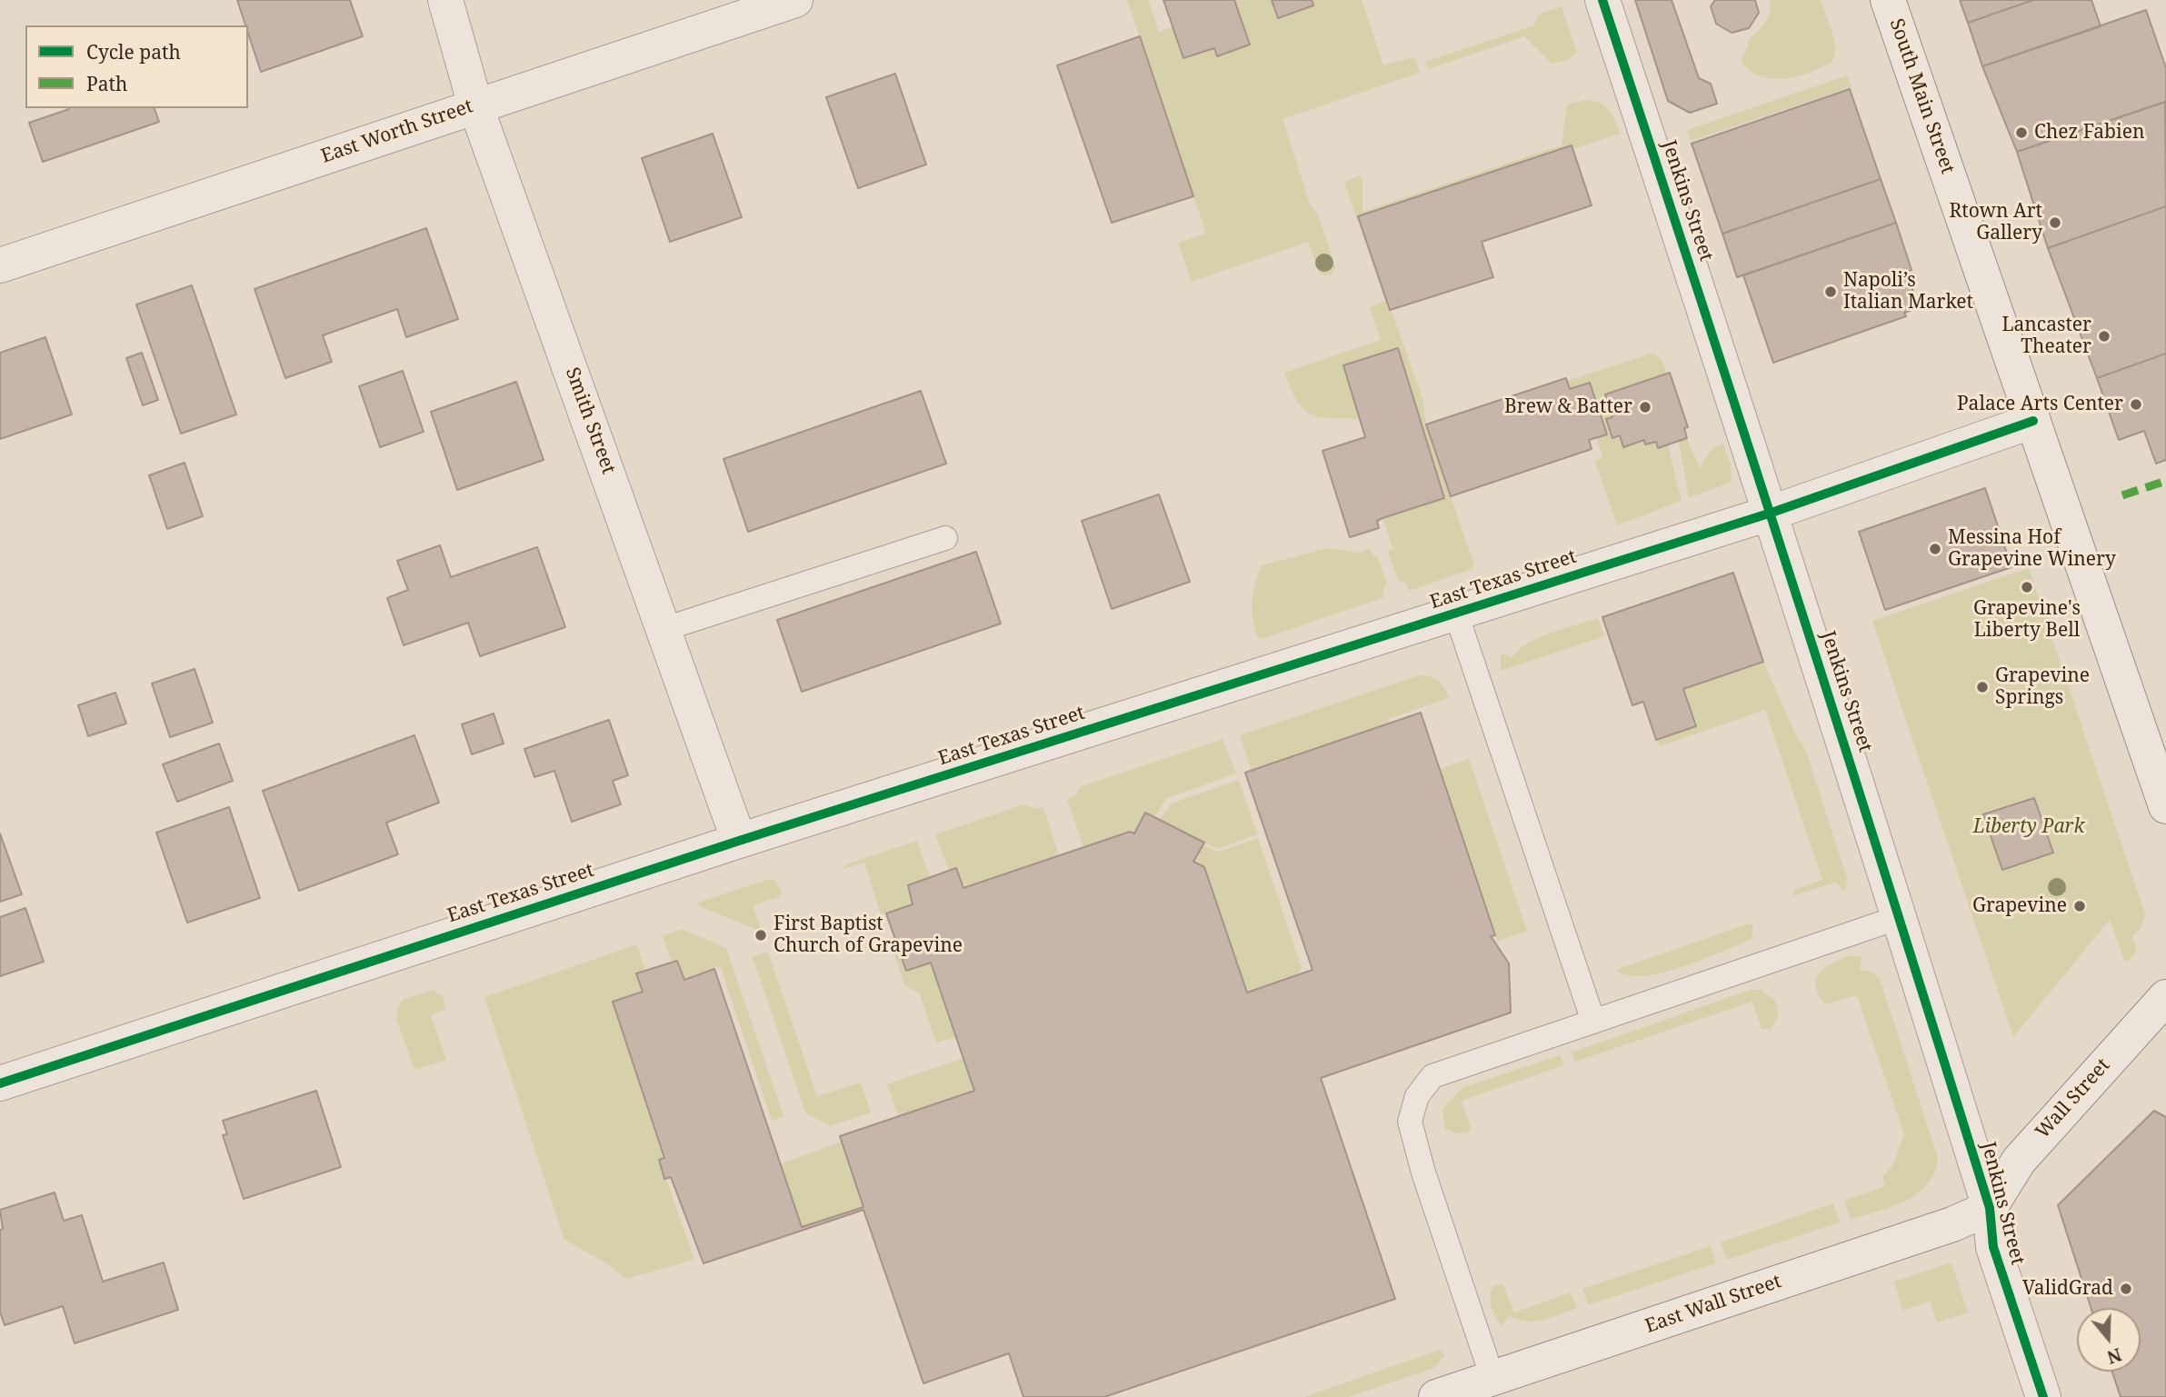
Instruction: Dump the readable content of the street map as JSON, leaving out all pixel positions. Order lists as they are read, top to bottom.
{
  "streets": {
    "street": [
      "South Main Street",
      "East Worth Street",
      "Jenkins Street",
      "Smith Street",
      "East Texas Street",
      "Wall Street",
      "East Wall Street"
    ]
  },
  "crossings": [
    ["South Main Street", "East Texas Street"],
    ["East Worth Street", "Smith Street"],
    ["Jenkins Street", "East Texas Street"],
    ["Jenkins Street", "Wall Street"],
    ["Jenkins Street", "East Wall Street"],
    ["Smith Street", "East Texas Street"],
    ["Wall Street", "East Wall Street"]
  ],
  "parks": ["Liberty Park"],
  "places": [
    "Chez Fabien",
    "Rtown Art Gallery",
    "Napoli’s Italian Market",
    "Lancaster Theater",
    "Palace Arts Center",
    "Brew & Batter",
    "Messina Hof Grapevine Winery",
    "Grapevine's Liberty Bell",
    "Grapevine Springs",
    "Grapevine",
    "First Baptist Church of Grapevine",
    "ValidGrad"
  ],
  "legend": ["Cycle path", "Path"],
  "north": "bottom"
}
